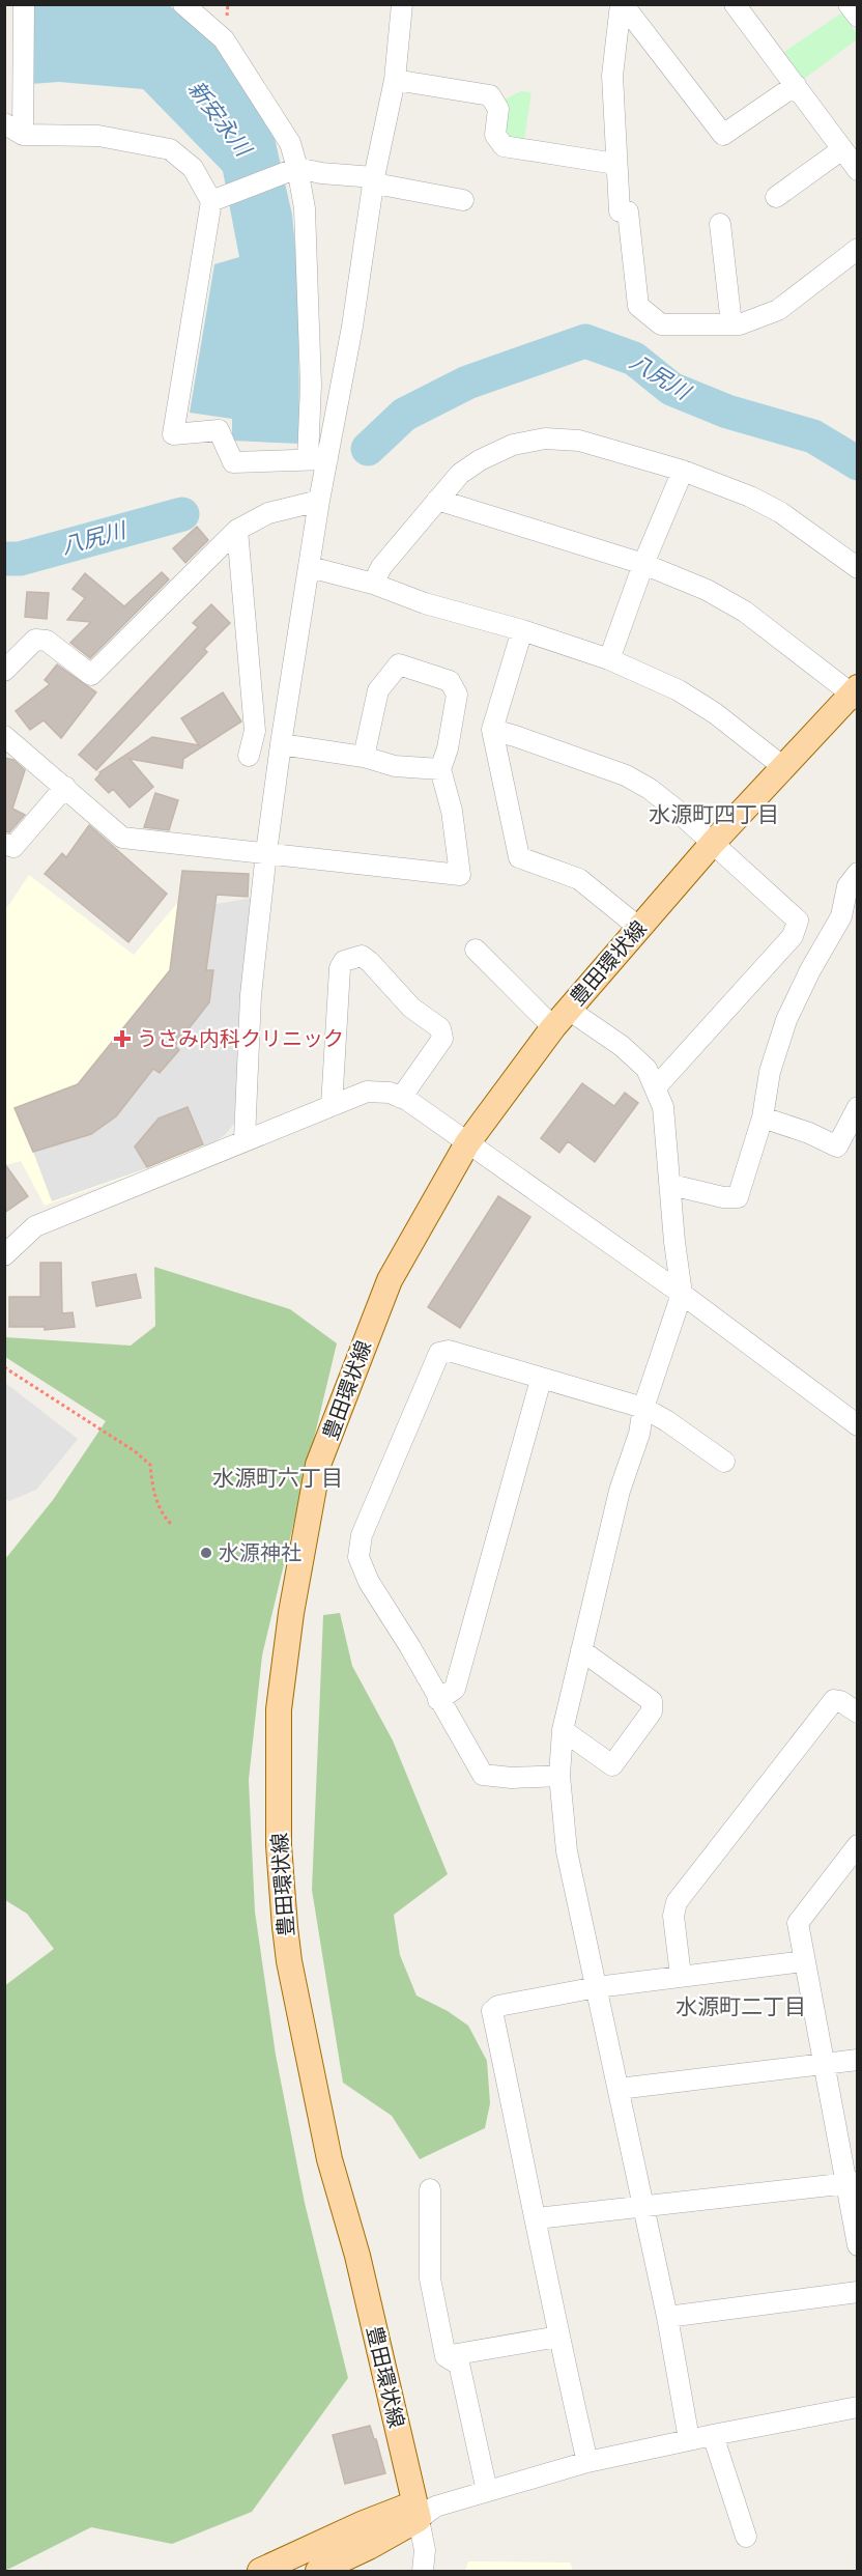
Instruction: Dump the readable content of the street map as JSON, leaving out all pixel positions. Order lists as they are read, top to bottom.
{
  "streets": {
    "main road": ["豊田環状線"]
  },
  "districts": ["水源町四丁目", "水源町六丁目", "水源町二丁目"],
  "water": ["新安永川", "八尻川"],
  "places": {
    "health": ["うさみ内科クリニック"],
    "other": ["水源神社"]
  }
}
